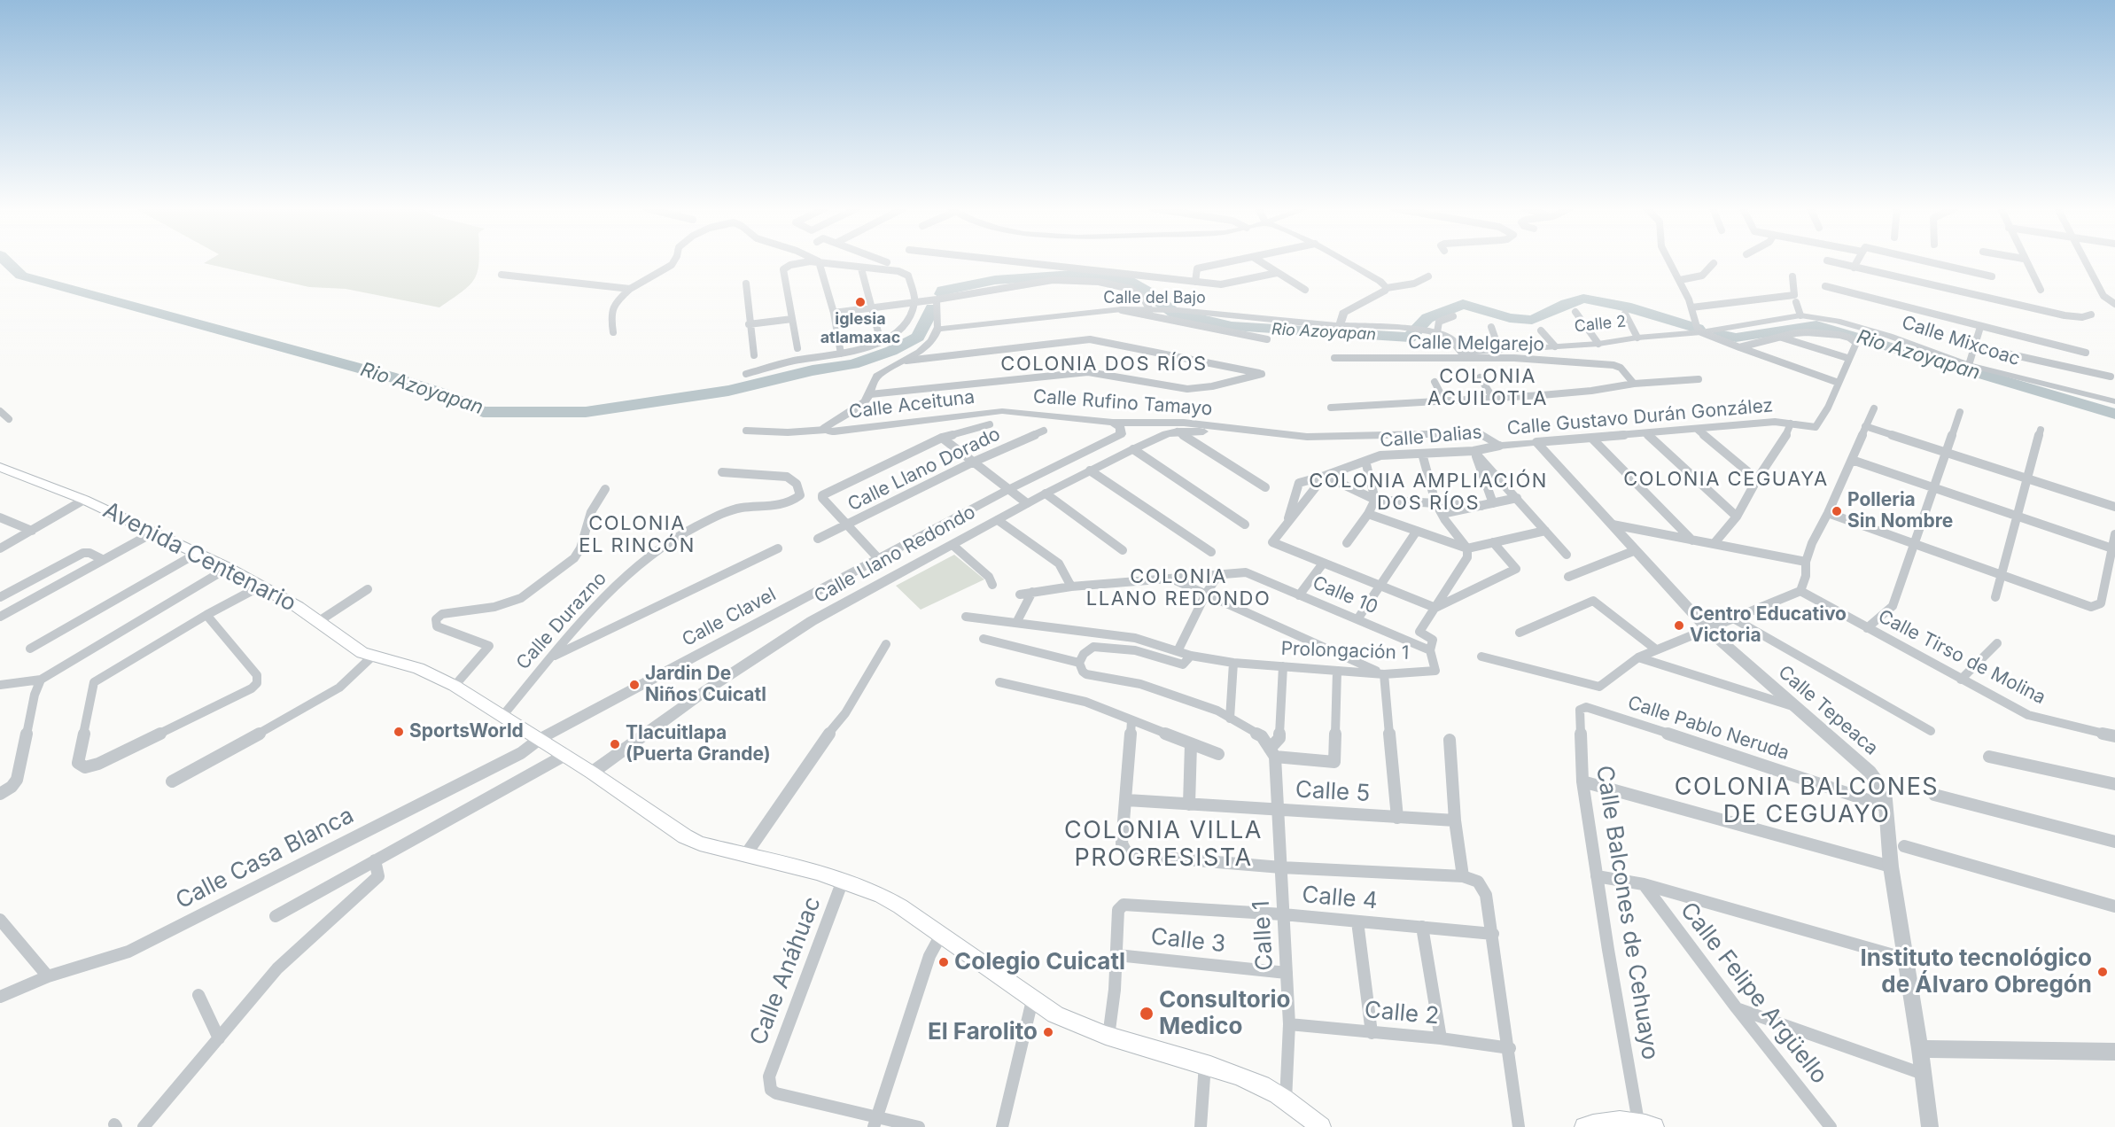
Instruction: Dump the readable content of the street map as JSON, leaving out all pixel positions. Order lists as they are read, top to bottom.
{
  "streets": {
    "main road": ["Avenida Centenario"],
    "street": [
      "Calle del Bajo",
      "Calle 2",
      "Calle Mixcoac",
      "Calle Melgarejo",
      "Calle Rufino Tamayo",
      "Calle Aceituna",
      "Calle Gustavo Durán González",
      "Calle Dalias",
      "Calle Llano Dorado",
      "Calle Llano Redondo",
      "Calle 10",
      "Calle Clavel",
      "Calle Durazno",
      "Prolongación 1",
      "Calle Tirso de Molina",
      "Calle Tepeaca",
      "Calle Pablo Neruda",
      "Calle 5",
      "Calle Casa Blanca",
      "Calle 4",
      "Calle Balcones de Cehuayo",
      "Calle 1",
      "Calle 3",
      "Calle Anáhuac",
      "Calle Felipe Argüello"
    ]
  },
  "crossings": [
    ["Calle 2", "Calle Mixcoac"],
    ["Calle 2", "Calle Melgarejo"],
    ["Calle 2", "Calle 1"],
    ["Calle Rufino Tamayo", "Calle Aceituna"],
    ["Calle Rufino Tamayo", "Calle Gustavo Durán González"],
    ["Calle Rufino Tamayo", "Calle Llano Redondo"],
    ["Calle Gustavo Durán González", "Calle Dalias"],
    ["Calle Gustavo Durán González", "Calle Llano Redondo"],
    ["Calle Gustavo Durán González", "Calle Tepeaca"],
    ["Calle Llano Redondo", "Avenida Centenario"],
    ["Calle Llano Redondo", "Calle Clavel"],
    ["Avenida Centenario", "Calle Clavel"],
    ["Avenida Centenario", "Calle Durazno"],
    ["Avenida Centenario", "Calle Casa Blanca"],
    ["Avenida Centenario", "Calle 1"],
    ["Avenida Centenario", "Calle Anáhuac"],
    ["Calle 10", "Prolongación 1"],
    ["Calle Clavel", "Calle Casa Blanca"],
    ["Calle Tepeaca", "Calle Pablo Neruda"],
    ["Calle Pablo Neruda", "Calle Balcones de Cehuayo"],
    ["Calle 5", "Calle 4"],
    ["Calle 5", "Calle 1"],
    ["Calle 4", "Calle 1"],
    ["Calle 4", "Calle 3"],
    ["Calle 1", "Calle 3"]
  ],
  "districts": [
    "COLONIA DOS RÍOS",
    "COLONIA ACUILOTLA",
    "COLONIA CEGUAYA",
    "COLONIA AMPLIACIÓN DOS RÍOS",
    "COLONIA EL RINCÓN",
    "COLONIA LLANO REDONDO",
    "COLONIA BALCONES DE CEGUAYO",
    "COLONIA VILLA PROGRESISTA"
  ],
  "water": ["Rio Azoyapan"],
  "places": [
    "iglesia atlamaxac",
    "Polleria Sin Nombre",
    "Centro Educativo Victoria",
    "Jardin De Niños Cuicatl",
    "SportsWorld",
    "Tlacuitlapa (Puerta Grande)",
    "Colegio Cuicatl",
    "Instituto tecnológico de Álvaro Obregón",
    "Consultorio Medico",
    "El Farolito"
  ]
}
